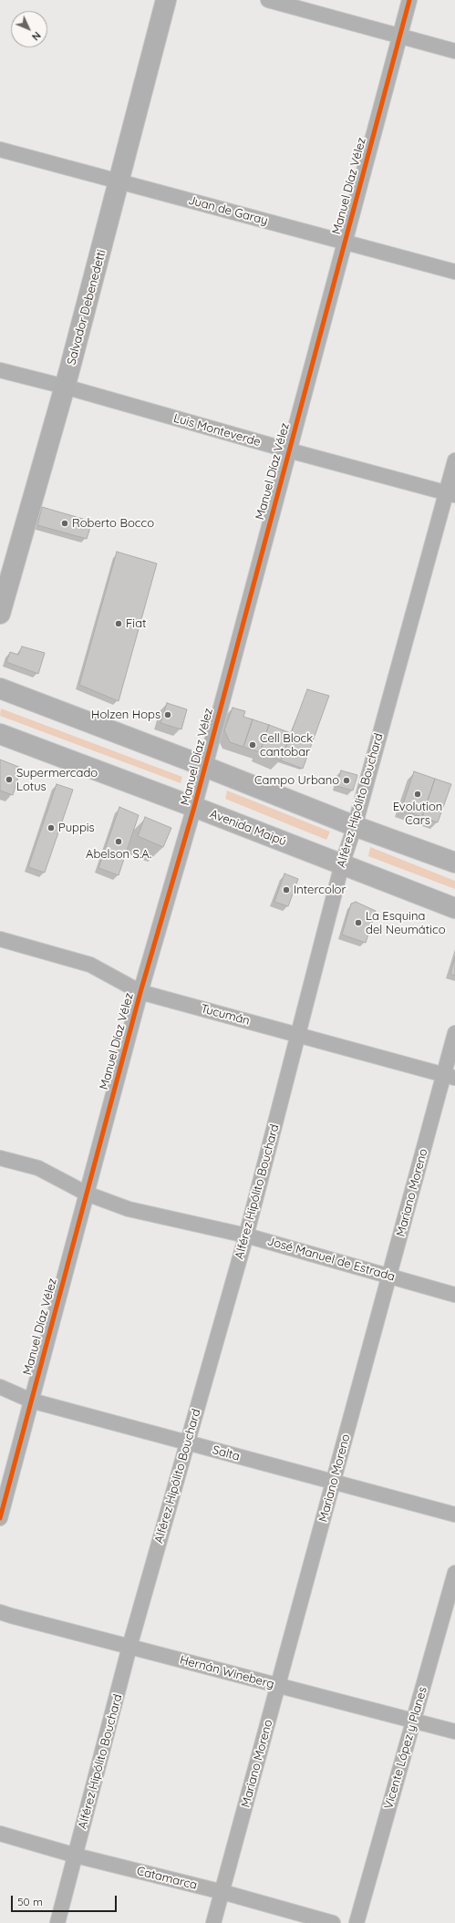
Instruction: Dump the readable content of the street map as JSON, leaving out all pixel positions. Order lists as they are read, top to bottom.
{
  "streets": {
    "main road": ["Salvador Debenedetti", "Avenida Maipú"],
    "street": [
      "Manuel Díaz Vélez",
      "Juan de Garay",
      "Luis Monteverde",
      "Alférez Hipólito Bouchard",
      "Tucumán",
      "Mariano Moreno",
      "José Manuel de Estrada",
      "Salta",
      "Hernán Wineberg",
      "Vicente López y Planes",
      "Catamarca"
    ]
  },
  "crossings": [
    ["Manuel Díaz Vélez", "Juan de Garay"],
    ["Manuel Díaz Vélez", "Luis Monteverde"],
    ["Manuel Díaz Vélez", "Avenida Maipú"],
    ["Manuel Díaz Vélez", "Tucumán"],
    ["Manuel Díaz Vélez", "José Manuel de Estrada"],
    ["Manuel Díaz Vélez", "Salta"],
    ["Juan de Garay", "Salvador Debenedetti"],
    ["Salvador Debenedetti", "Luis Monteverde"],
    ["Luis Monteverde", "Alférez Hipólito Bouchard"],
    ["Alférez Hipólito Bouchard", "Avenida Maipú"],
    ["Alférez Hipólito Bouchard", "Tucumán"],
    ["Alférez Hipólito Bouchard", "José Manuel de Estrada"],
    ["Alférez Hipólito Bouchard", "Salta"],
    ["Alférez Hipólito Bouchard", "Hernán Wineberg"],
    ["Alférez Hipólito Bouchard", "Catamarca"],
    ["Tucumán", "Mariano Moreno"],
    ["Mariano Moreno", "José Manuel de Estrada"],
    ["Mariano Moreno", "Salta"],
    ["Mariano Moreno", "Hernán Wineberg"],
    ["Mariano Moreno", "Catamarca"],
    ["Hernán Wineberg", "Vicente López y Planes"]
  ],
  "places": [
    "Roberto Bocco",
    "Fiat",
    "Holzen Hops",
    "Cell Block cantobar",
    "Supermercado Lotus",
    "Campo Urbano",
    "Evolution Cars",
    "Puppis",
    "Abelson S.A.",
    "Intercolor",
    "La Esquina del Neumático"
  ],
  "scale_bar": "50 m",
  "north": "bottom right"
}
